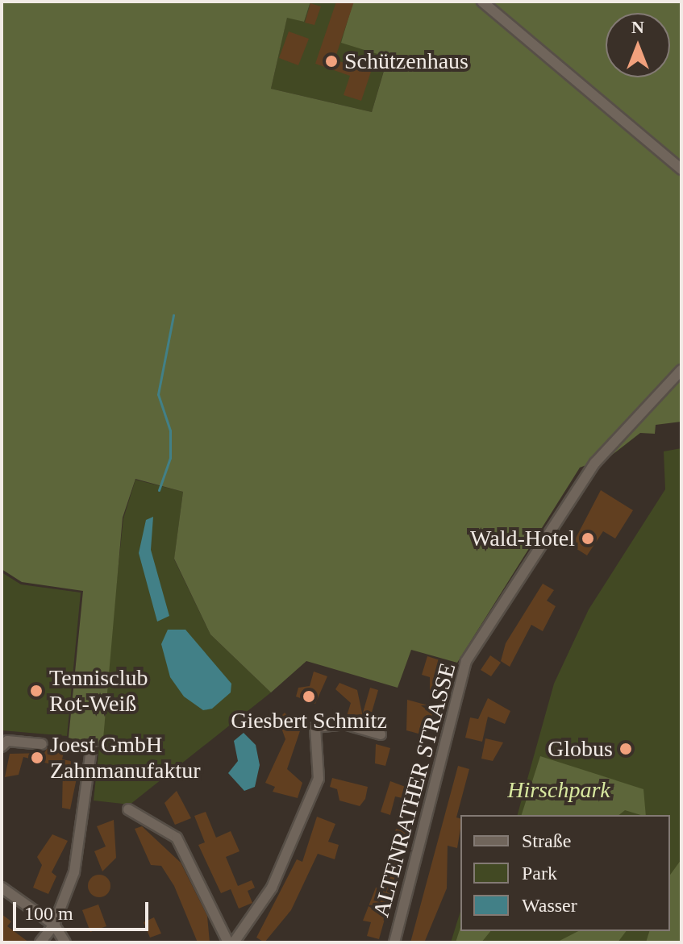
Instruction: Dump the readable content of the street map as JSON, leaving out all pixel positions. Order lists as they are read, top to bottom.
{
  "streets": {
    "street": ["ALTENRATHER STRASSE"]
  },
  "parks": ["Hirschpark"],
  "places": [
    "Schützenhaus",
    "Wald-Hotel",
    "Tennisclub Rot-Weiß",
    "Giesbert Schmitz",
    "Globus",
    "Joest GmbH Zahnmanufaktur"
  ],
  "legend": ["Straße", "Park", "Wasser"],
  "scale_bar": "100 m",
  "north": "top"
}
